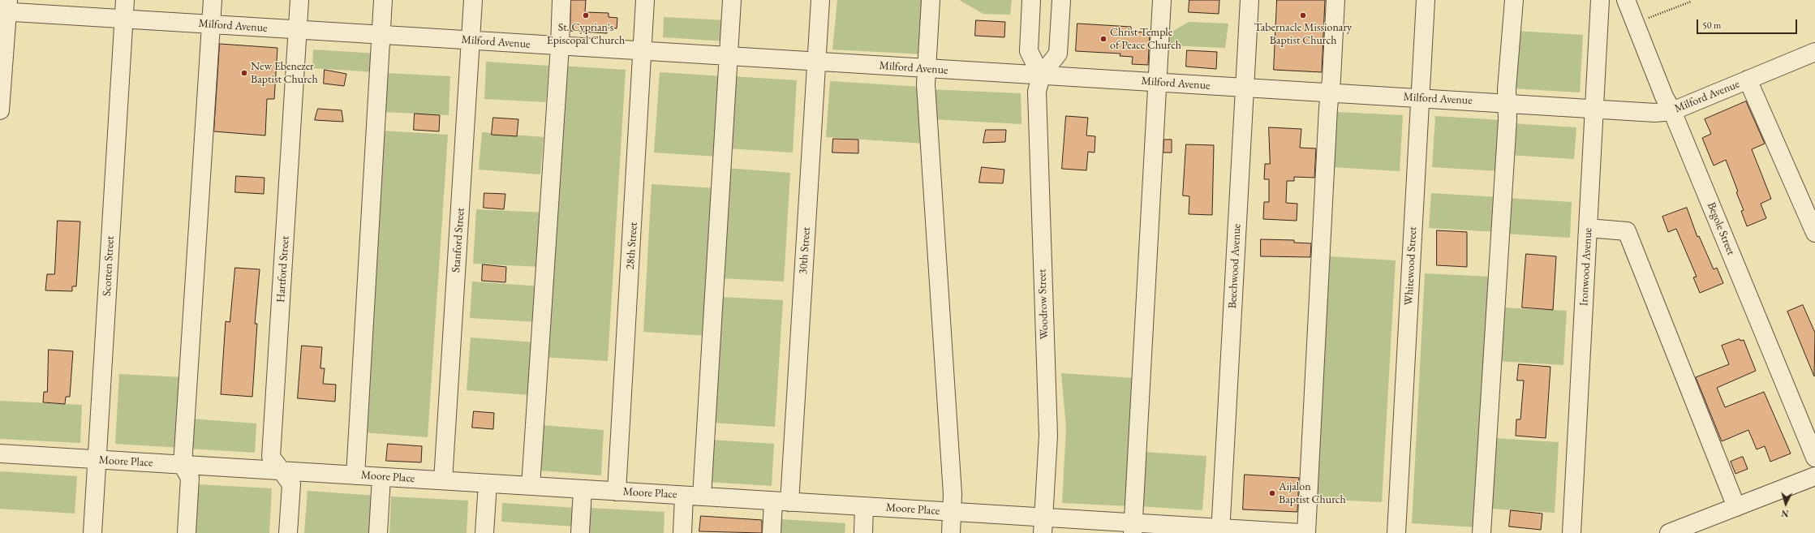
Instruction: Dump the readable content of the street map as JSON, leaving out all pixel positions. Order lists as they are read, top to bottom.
{
  "streets": {
    "street": [
      "Milford Avenue",
      "Begole Street",
      "Stanford Street",
      "28th Street",
      "30th Street",
      "Scotten Street",
      "Beechwood Avenue",
      "Whitewood Street",
      "Ironwood Avenue",
      "Hartford Street",
      "Woodrow Street",
      "Moore Place"
    ]
  },
  "crossings": [
    ["Milford Avenue", "Begole Street"],
    ["Milford Avenue", "Stanford Street"],
    ["Milford Avenue", "28th Street"],
    ["Milford Avenue", "30th Street"],
    ["Milford Avenue", "Scotten Street"],
    ["Milford Avenue", "Beechwood Avenue"],
    ["Milford Avenue", "Whitewood Street"],
    ["Milford Avenue", "Ironwood Avenue"],
    ["Milford Avenue", "Hartford Street"],
    ["Milford Avenue", "Woodrow Street"],
    ["Stanford Street", "Moore Place"],
    ["28th Street", "Moore Place"],
    ["30th Street", "Moore Place"],
    ["Scotten Street", "Moore Place"],
    ["Beechwood Avenue", "Moore Place"],
    ["Hartford Street", "Moore Place"],
    ["Woodrow Street", "Moore Place"]
  ],
  "places": [
    "St. Cyprian's Episcopal Church",
    "Tabernacle Missionary Baptist Church",
    "Christ Temple of Peace Church",
    "New Ebenezer Baptist Church",
    "Aijalon Baptist Church"
  ],
  "scale_bar": "50 m",
  "north": "bottom"
}
